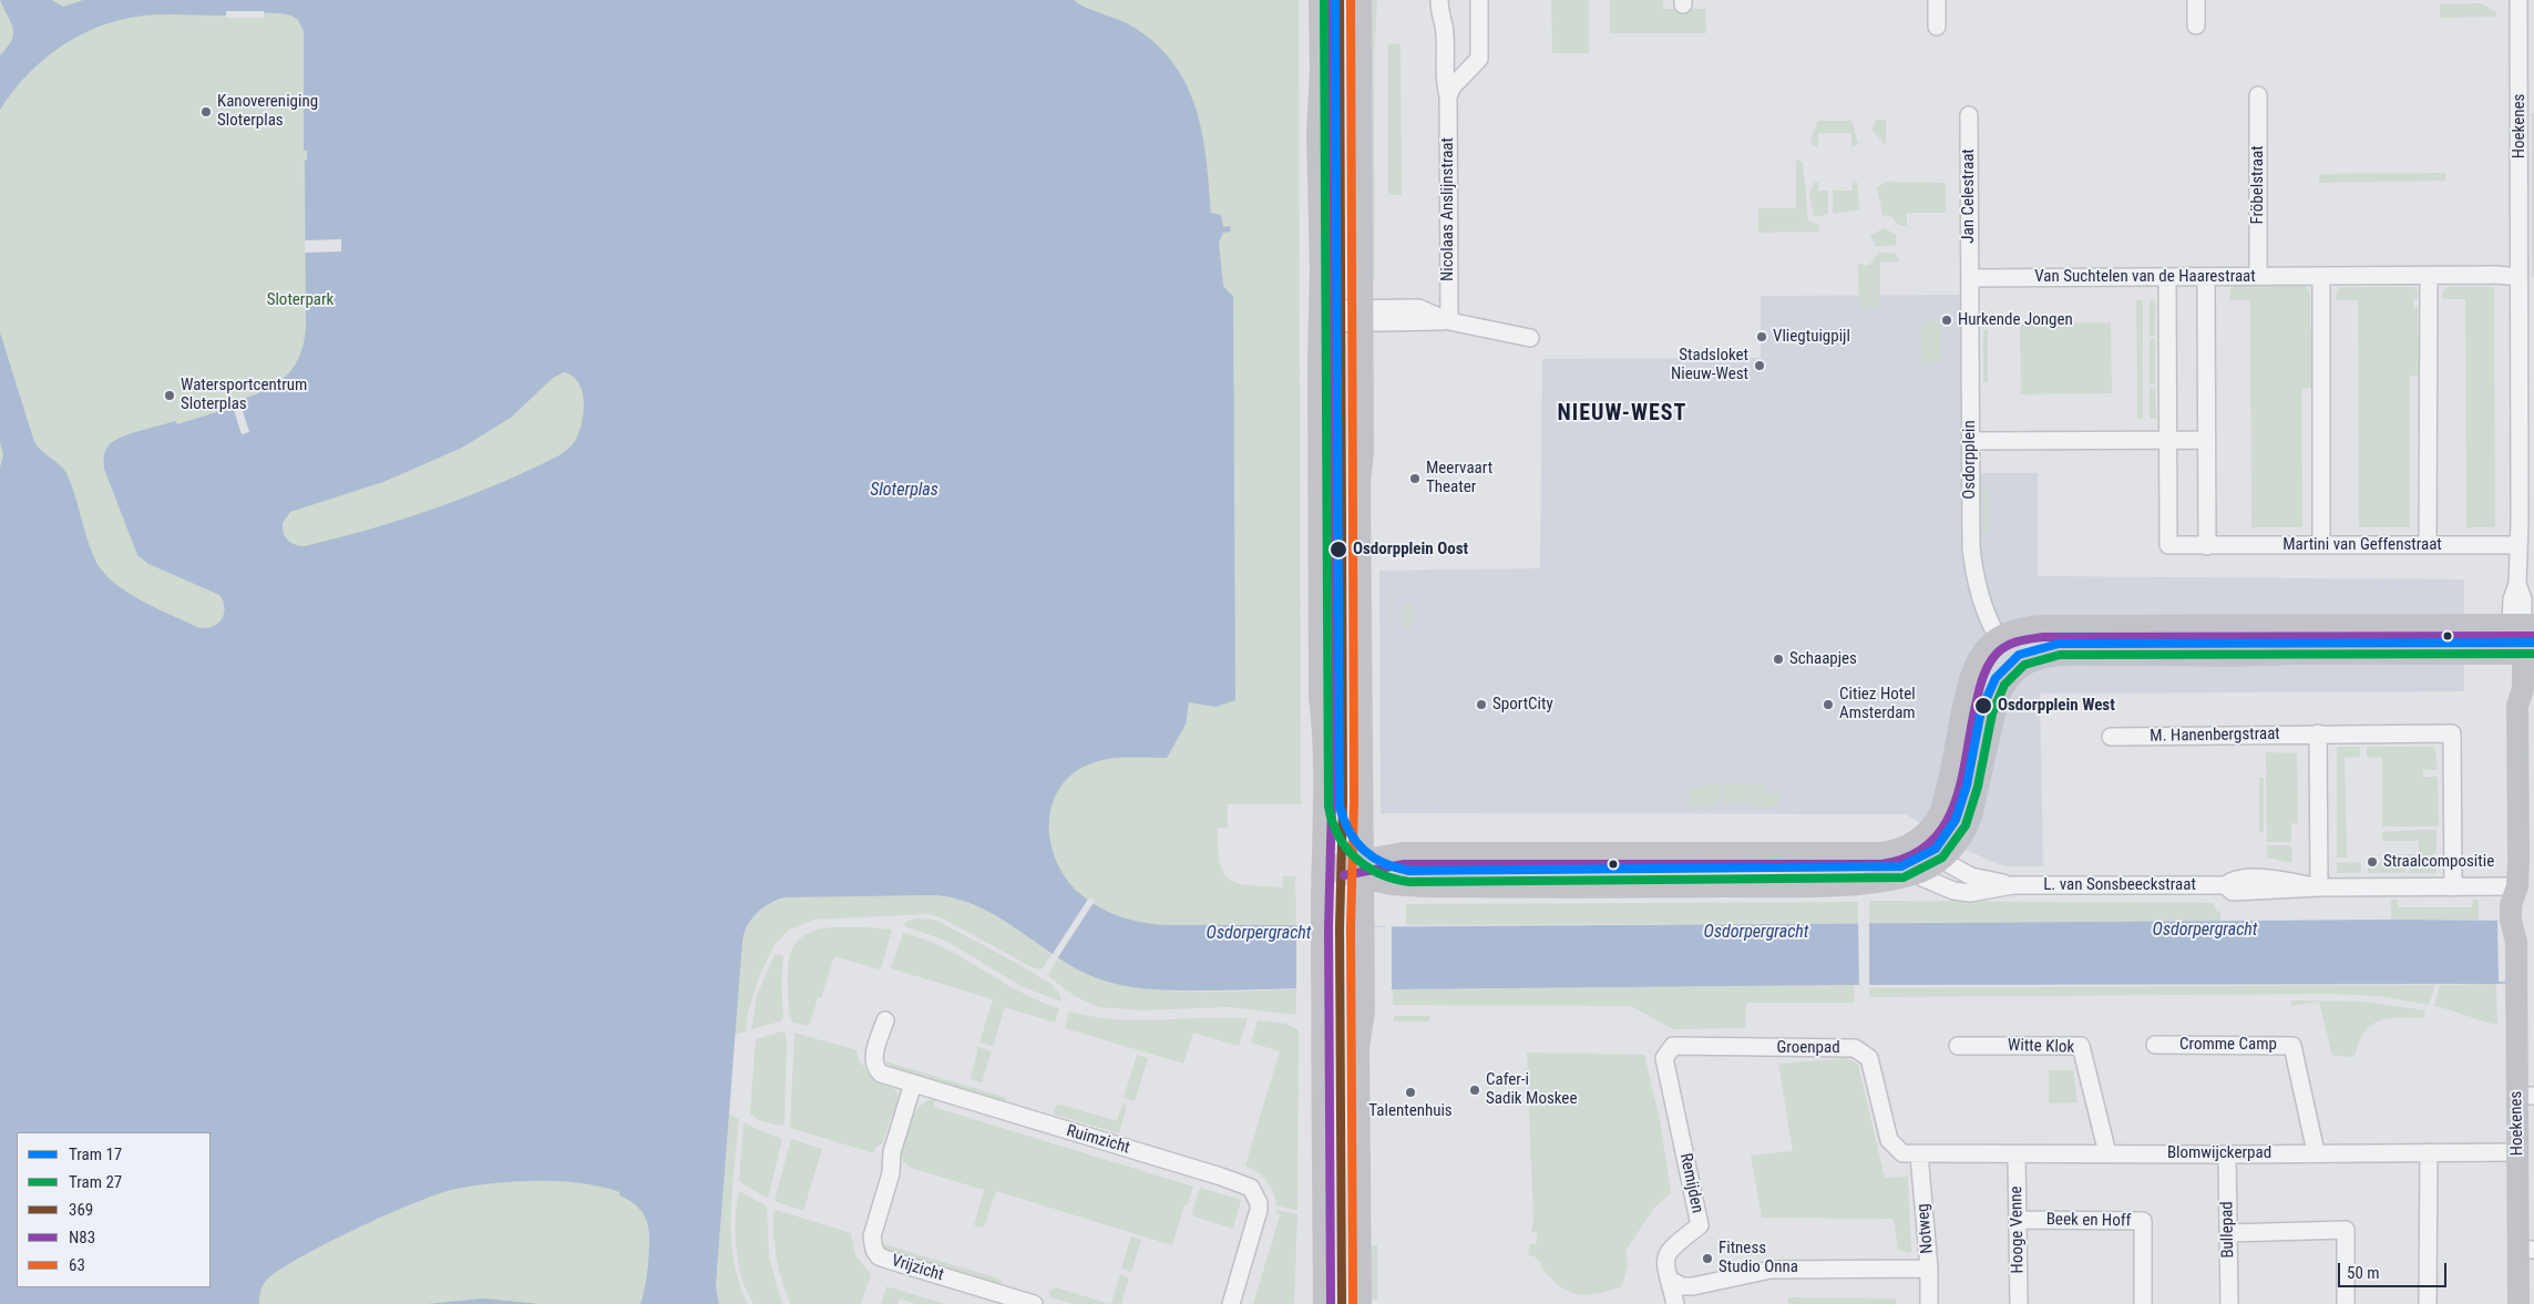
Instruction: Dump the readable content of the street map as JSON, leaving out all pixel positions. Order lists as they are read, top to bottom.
{
  "streets": {
    "street": [
      "Hoekenes",
      "Fröbelstraat",
      "Jan Celestraat",
      "Nicolaas Anslijnstraat",
      "Van Suchtelen van de Haarestraat",
      "Osdorpplein",
      "Martini van Geffenstraat",
      "M. Hanenbergstraat",
      "L. van Sonsbeeckstraat",
      "Cromme Camp",
      "Witte Klok",
      "Groenpad",
      "Ruimzicht",
      "Blomwijckerpad",
      "Remijden",
      "Beek en Hoff",
      "Notweg",
      "Hooge Venne",
      "Bullepad",
      "Vrijzicht"
    ]
  },
  "crossings": [
    ["Hoekenes", "Van Suchtelen van de Haarestraat"],
    ["Hoekenes", "Martini van Geffenstraat"],
    ["Hoekenes", "L. van Sonsbeeckstraat"],
    ["Hoekenes", "Blomwijckerpad"],
    ["Fröbelstraat", "Van Suchtelen van de Haarestraat"],
    ["Jan Celestraat", "Van Suchtelen van de Haarestraat"],
    ["Jan Celestraat", "Osdorpplein"],
    ["Van Suchtelen van de Haarestraat", "Osdorpplein"],
    ["Van Suchtelen van de Haarestraat", "Martini van Geffenstraat"],
    ["M. Hanenbergstraat", "L. van Sonsbeeckstraat"],
    ["Cromme Camp", "Blomwijckerpad"],
    ["Witte Klok", "Blomwijckerpad"],
    ["Groenpad", "Blomwijckerpad"],
    ["Groenpad", "Remijden"],
    ["Groenpad", "Notweg"],
    ["Ruimzicht", "Vrijzicht"],
    ["Blomwijckerpad", "Notweg"],
    ["Blomwijckerpad", "Hooge Venne"],
    ["Blomwijckerpad", "Bullepad"],
    ["Beek en Hoff", "Hooge Venne"]
  ],
  "districts": ["NIEUW-WEST"],
  "water": ["Sloterplas", "Osdorpergracht"],
  "parks": ["Sloterpark"],
  "places": [
    "Kanovereniging Sloterplas",
    "Hurkende Jongen",
    "Vliegtuigpijl",
    "Stadsloket Nieuw-West",
    "Watersportcentrum Sloterplas",
    "Meervaart Theater",
    "Osdorpplein Oost",
    "Schaapjes",
    "SportCity",
    "Citiez Hotel Amsterdam",
    "Osdorpplein West",
    "Straalcompositie",
    "Cafer-i Sadik Moskee",
    "Talentenhuis",
    "Fitness Studio Onna"
  ],
  "lines": [
    "tram line 17",
    "tram line 27",
    "transit line 369",
    "transit line N83",
    "transit line 63"
  ],
  "legend": [
    "Tram 17",
    "Tram 27",
    "369",
    "N83",
    "63"
  ],
  "scale_bar": "50 m"
}
